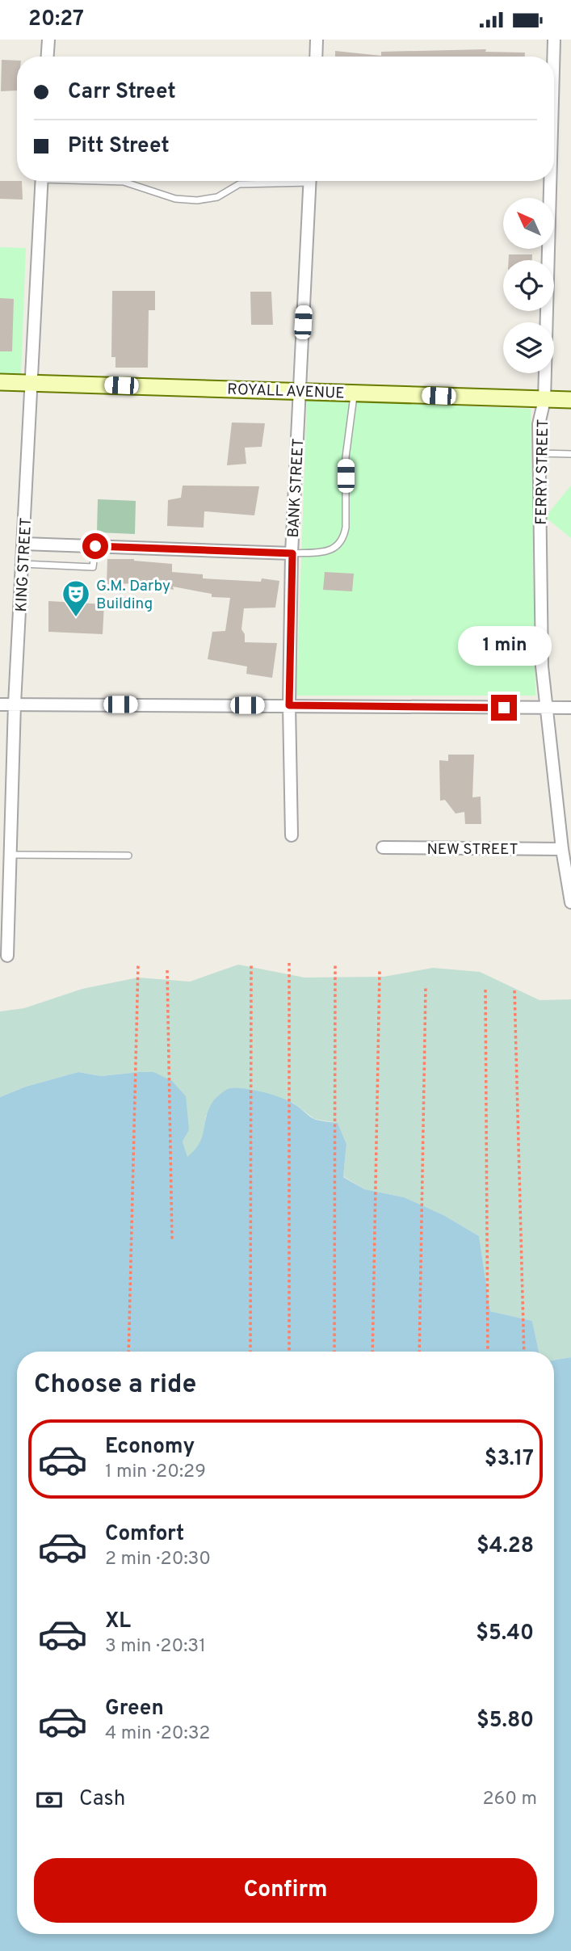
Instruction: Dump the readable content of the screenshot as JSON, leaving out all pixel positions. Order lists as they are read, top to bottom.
{
  "streets": {
    "street": [
      "ROYALL AVENUE",
      "FERRY STREET",
      "BANK STREET",
      "KING STREET",
      "NEW STREET"
    ]
  },
  "crossings": [
    ["ROYALL AVENUE", "FERRY STREET"],
    ["ROYALL AVENUE", "BANK STREET"],
    ["ROYALL AVENUE", "KING STREET"],
    ["FERRY STREET", "NEW STREET"]
  ],
  "places": {
    "theatre": ["G.M. Darby Building"]
  },
  "north": "top left",
  "page": {
    "status": "20:27",
    "banner": ["Carr Street", "Pitt Street"],
    "bubble": "1 min",
    "heading": "Choose a ride",
    "list": [
      {
        "name": "Economy",
        "note": "1 min · 20:29",
        "value": "$3.17"
      },
      {
        "name": "Comfort",
        "note": "2 min · 20:30",
        "value": "$4.28"
      },
      {
        "name": "XL",
        "note": "3 min · 20:31",
        "value": "$5.40"
      },
      {
        "name": "Green",
        "note": "4 min · 20:32",
        "value": "$5.80"
      }
    ],
    "pay": ["Cash", "260 m"],
    "buttons": "Confirm"
  }
}
